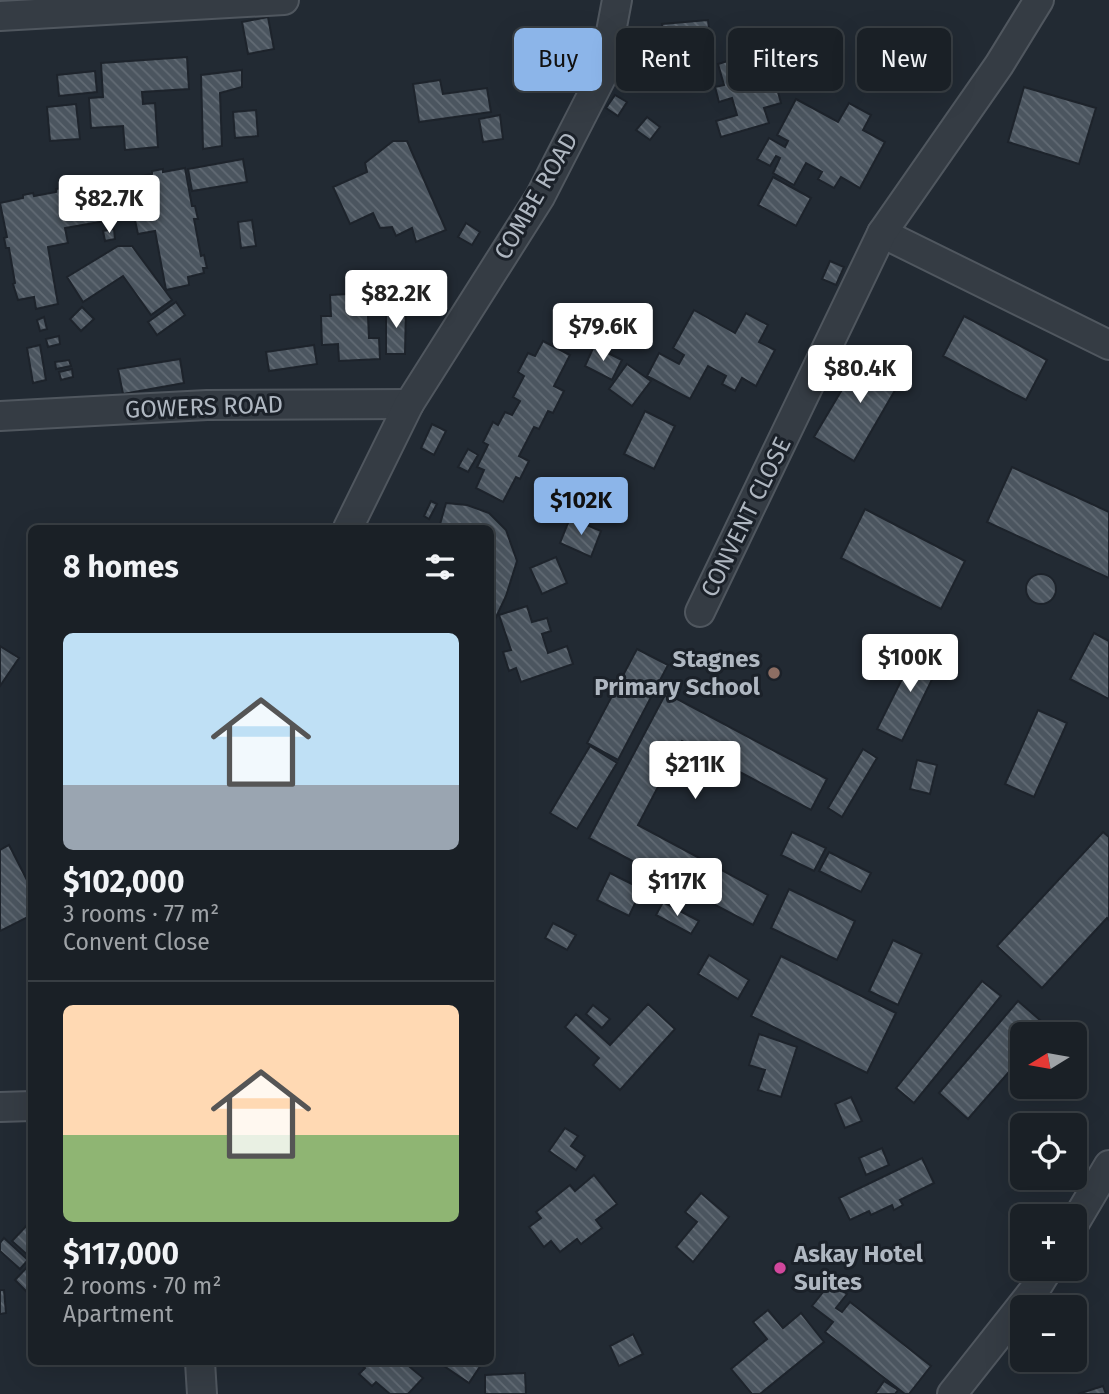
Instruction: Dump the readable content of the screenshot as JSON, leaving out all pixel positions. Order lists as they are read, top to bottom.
{
  "streets": {
    "street": ["COMBE ROAD", "GOWERS ROAD", "CONVENT CLOSE"]
  },
  "crossings": [
    ["COMBE ROAD", "GOWERS ROAD"]
  ],
  "places": ["Stagnes Primary School", "Askay Hotel Suites"],
  "north": "left",
  "page": {
    "chip": [
      "Buy",
      "Rent",
      "Filters",
      "New"
    ],
    "price": [
      "$82.7K",
      "$82.2K",
      "$79.6K",
      "$80.4K",
      "$102K",
      "$100K",
      "$211K",
      "$117K"
    ],
    "heading": "8 homes",
    "list": [
      {
        "name": "$102,000",
        "note": "3 rooms · 77 m² · Convent Close"
      },
      {
        "name": "$117,000",
        "note": "2 rooms · 70 m² · Apartment"
      }
    ],
    "map_buttons": ["+", "−"]
  }
}
